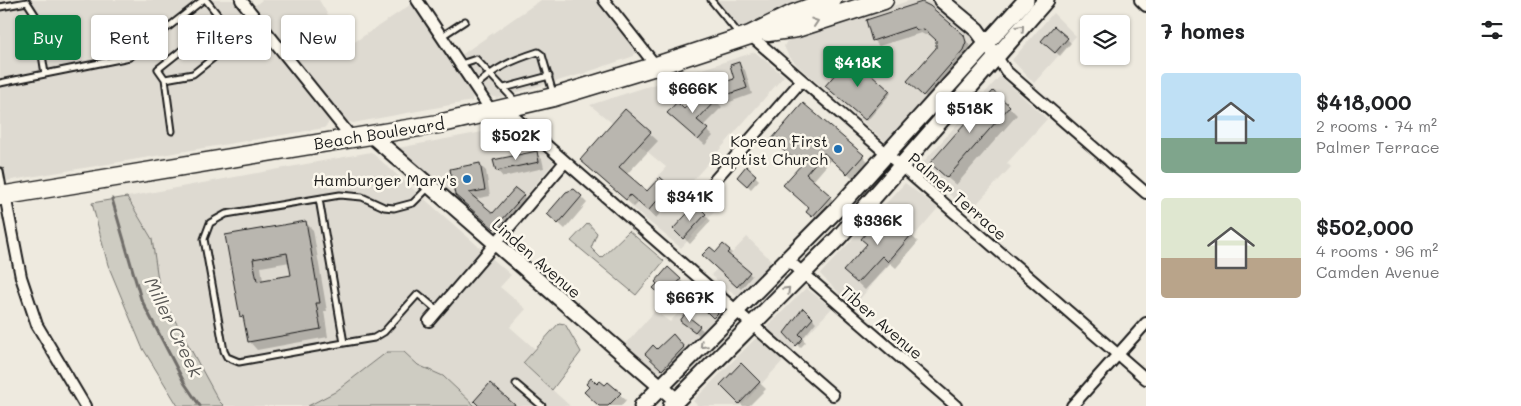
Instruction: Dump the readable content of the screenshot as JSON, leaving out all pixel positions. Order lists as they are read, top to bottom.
{
  "streets": {
    "highway": ["Beach Boulevard"],
    "street": ["Palmer Terrace", "Linden Avenue", "Tiber Avenue"]
  },
  "crossings": [
    ["Beach Boulevard", "Palmer Terrace"],
    ["Beach Boulevard", "Linden Avenue"]
  ],
  "water": ["Miller Creek"],
  "places": ["Korean First Baptist Church", "Hamburger Mary's"],
  "page": {
    "heading": "7 homes",
    "chip": [
      "Buy",
      "Rent",
      "Filters",
      "New"
    ],
    "price": [
      "$418K",
      "$666K",
      "$518K",
      "$502K",
      "$341K",
      "$336K",
      "$667K"
    ],
    "list": [
      {
        "name": "$418,000",
        "note": "2 rooms · 74 m² · Palmer Terrace"
      },
      {
        "name": "$502,000",
        "note": "4 rooms · 96 m² · Camden Avenue"
      }
    ]
  }
}
